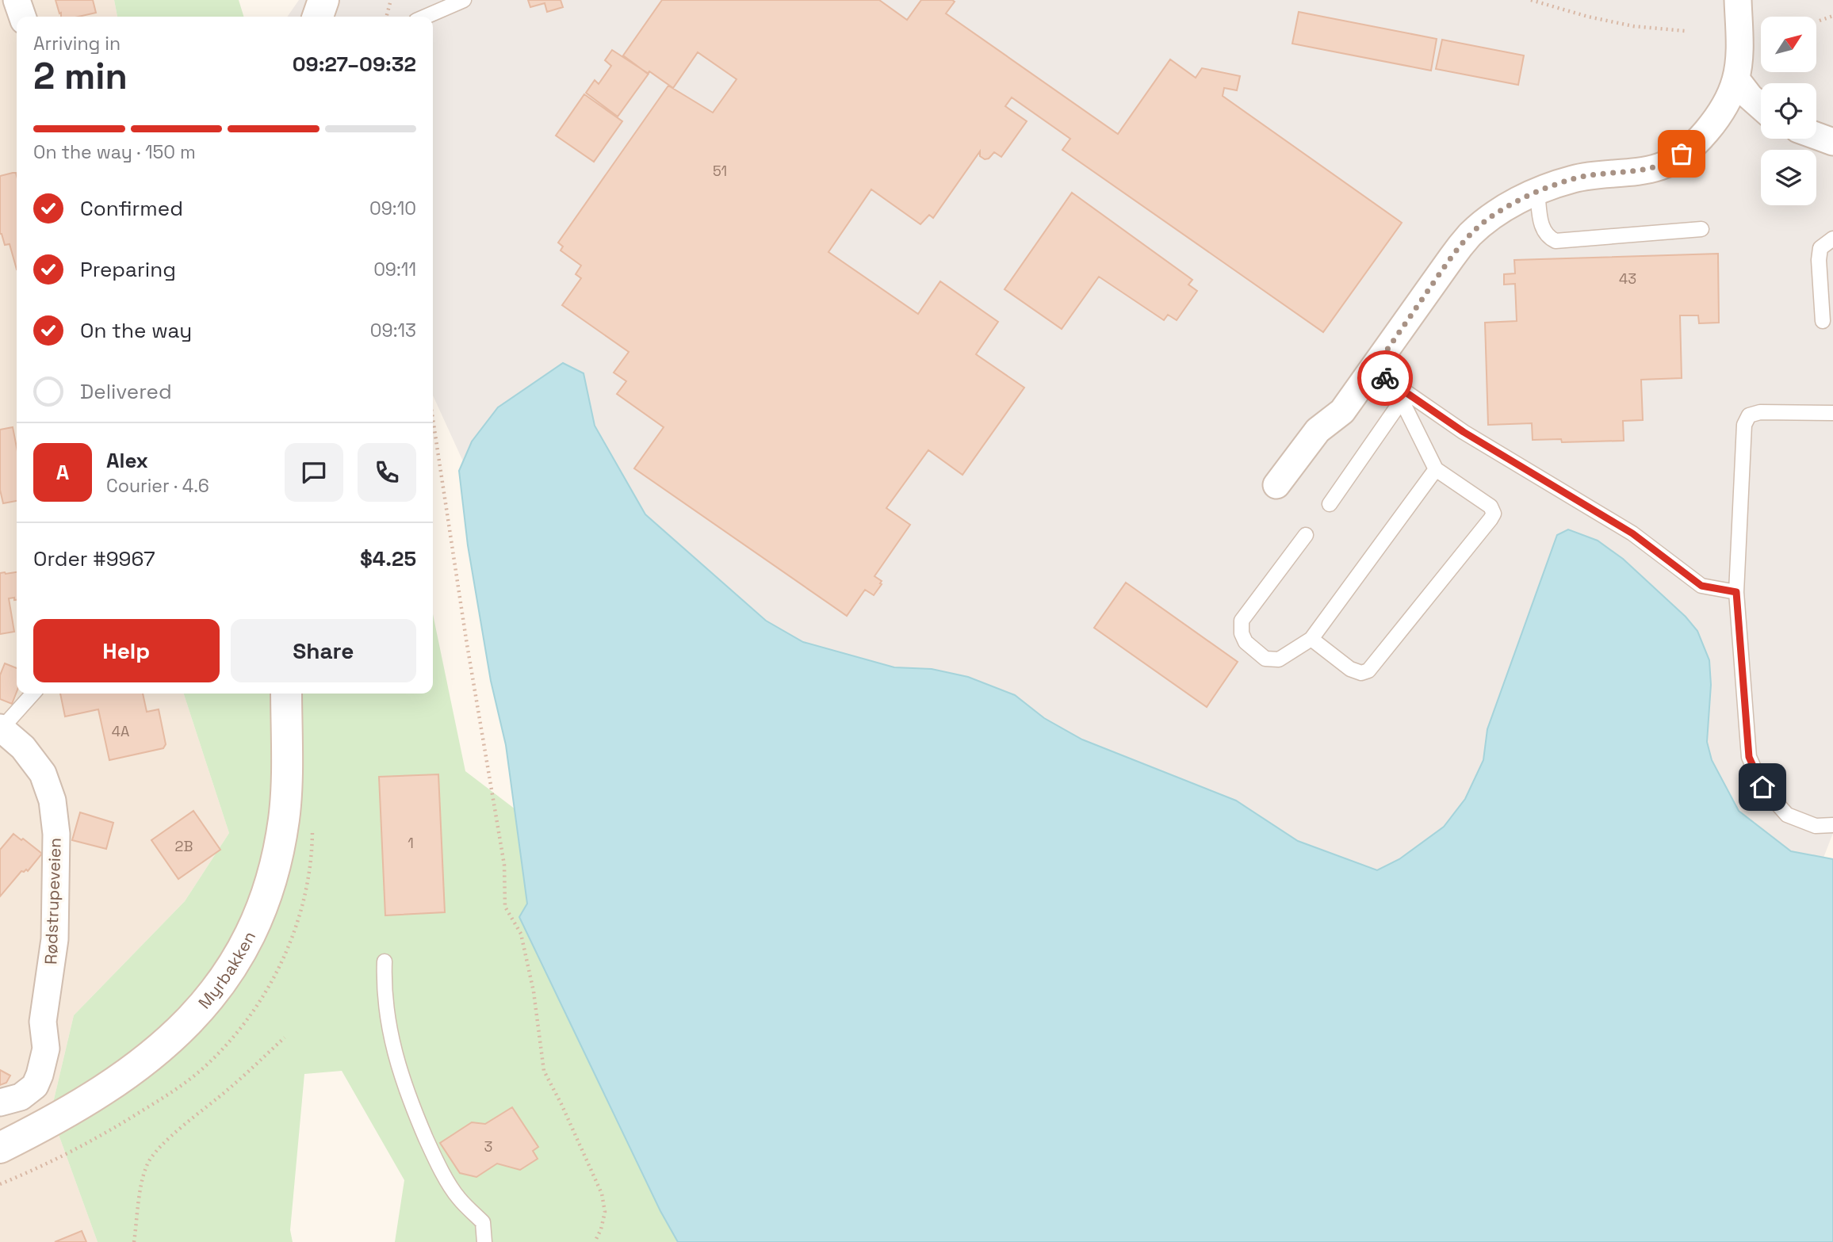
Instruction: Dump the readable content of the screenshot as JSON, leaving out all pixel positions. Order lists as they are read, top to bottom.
{
  "streets": {
    "street": ["Rødstrupeveien", "Myrbakken"]
  },
  "house_numbers": [
    "51",
    "43",
    "4A",
    "1",
    "2B",
    "3"
  ],
  "north": "top right",
  "page": {
    "heading": ["2 min", "Arriving in", "09:27–09:32"],
    "panel": [
      "Alex",
      "Courier · 4.6",
      "Order #9967",
      "$4.25"
    ],
    "bar": "On the way · 150 m",
    "list": [
      ["Confirmed", "09:10"],
      ["Preparing", "09:11"],
      ["On the way", "09:13"],
      "Delivered"
    ],
    "round": "A",
    "buttons": ["Help", "Share"]
  }
}
